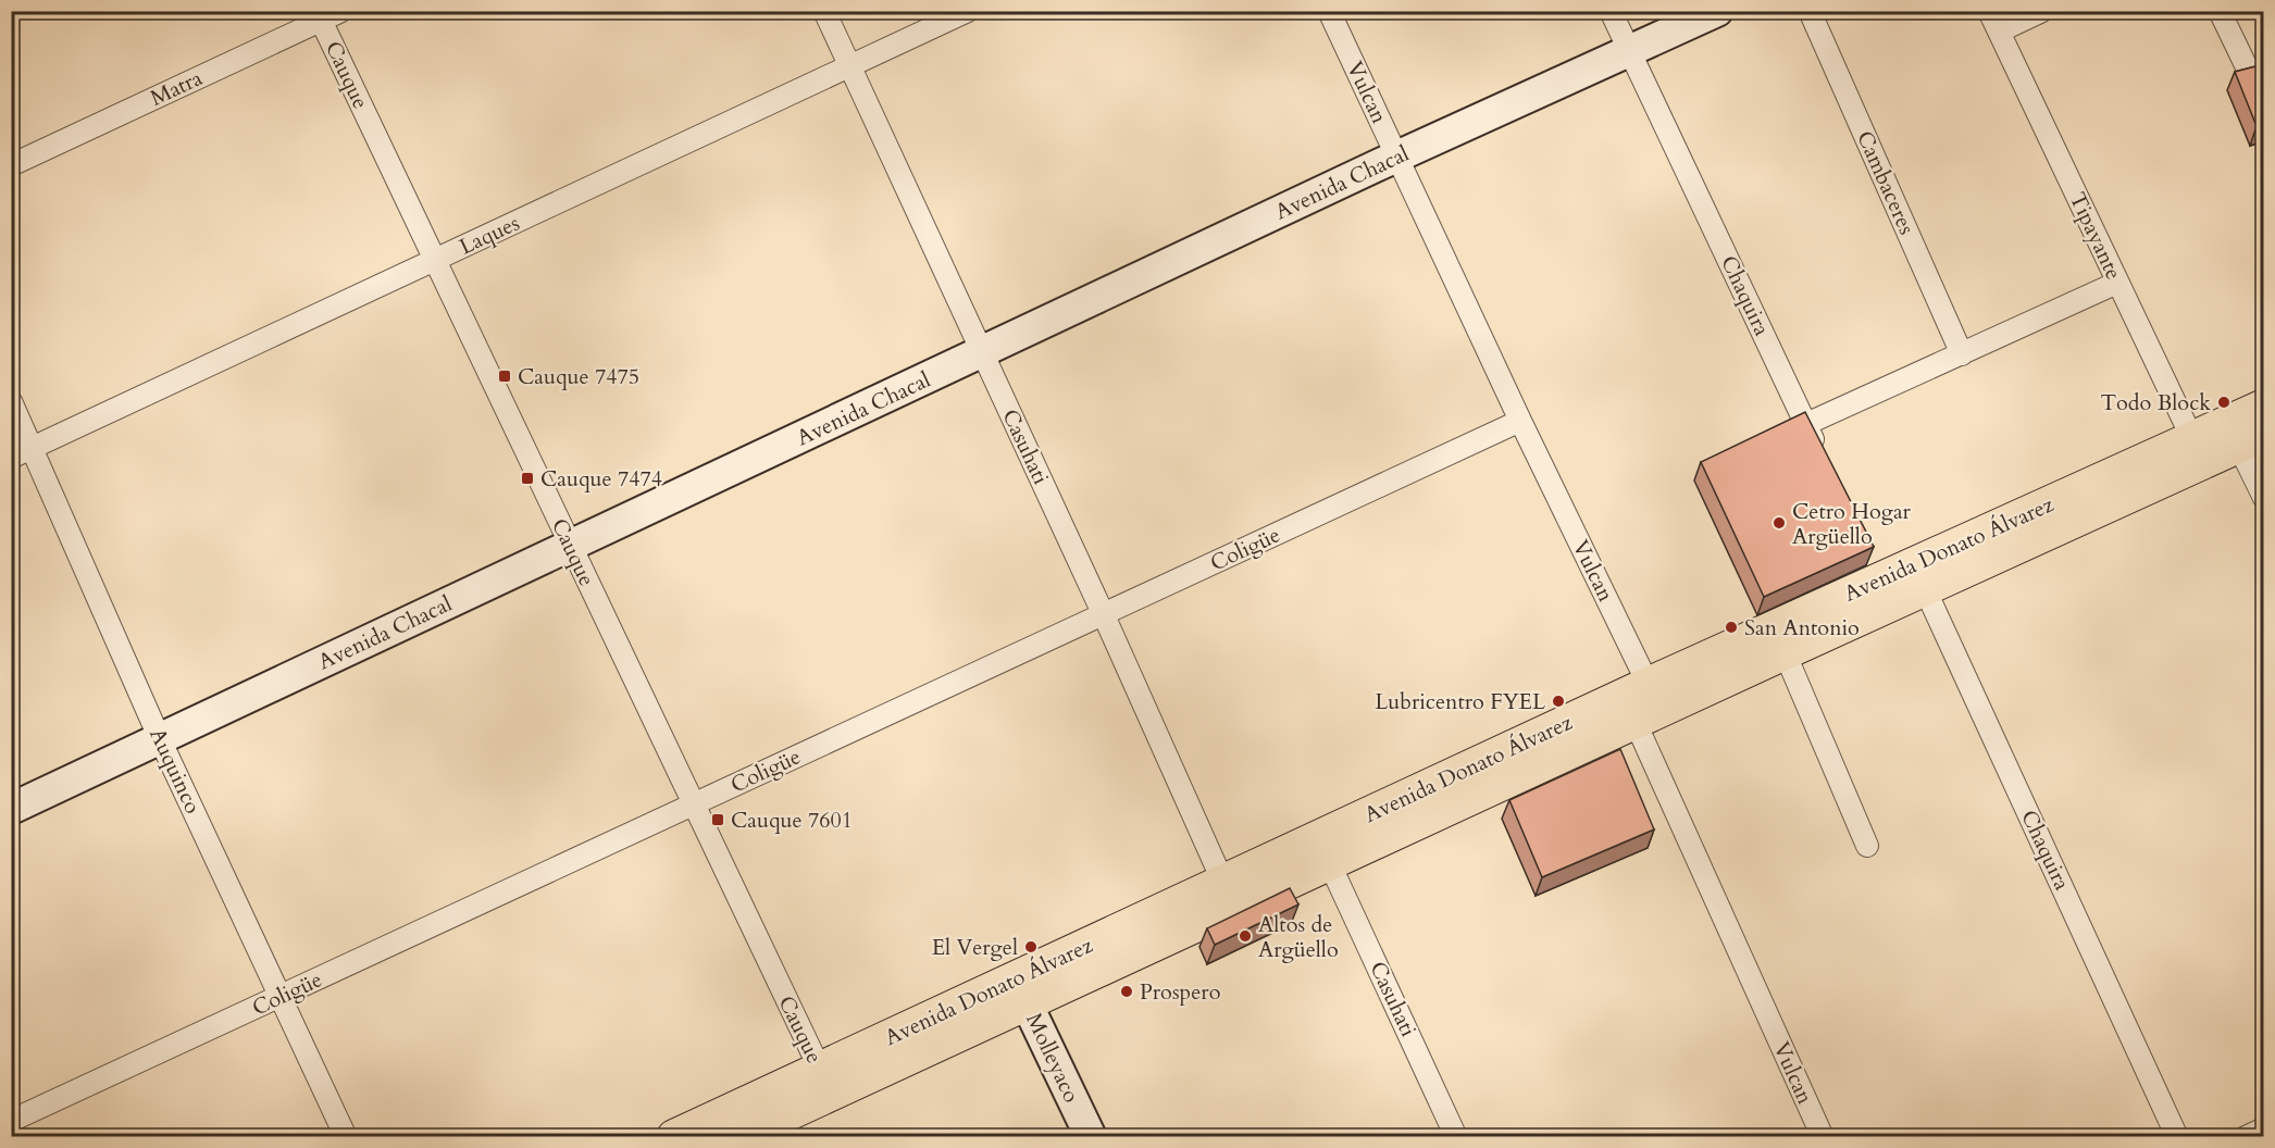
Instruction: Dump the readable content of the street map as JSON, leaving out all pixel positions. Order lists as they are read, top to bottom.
{
  "streets": {
    "main road": ["Avenida Chacal", "Avenida Donato Álvarez", "Molleyaco"],
    "street": [
      "Cauque",
      "Matra",
      "Vulcan",
      "Cambaceres",
      "Laques",
      "Tipayante",
      "Chaquira",
      "Casuhati",
      "Coligüe",
      "Auquinco"
    ]
  },
  "crossings": [
    ["Cauque", "Matra"],
    ["Cauque", "Avenida Chacal"],
    ["Cauque", "Laques"],
    ["Cauque", "Coligüe"],
    ["Cauque", "Avenida Donato Álvarez"],
    ["Vulcan", "Avenida Chacal"],
    ["Vulcan", "Coligüe"],
    ["Vulcan", "Avenida Donato Álvarez"],
    ["Avenida Chacal", "Chaquira"],
    ["Avenida Chacal", "Casuhati"],
    ["Avenida Chacal", "Auquinco"],
    ["Laques", "Casuhati"],
    ["Laques", "Auquinco"],
    ["Tipayante", "Avenida Donato Álvarez"],
    ["Chaquira", "Avenida Donato Álvarez"],
    ["Casuhati", "Coligüe"],
    ["Casuhati", "Avenida Donato Álvarez"],
    ["Coligüe", "Auquinco"],
    ["Avenida Donato Álvarez", "Molleyaco"]
  ],
  "places": {
    "transit": ["Cauque 7475", "Cauque 7474", "Cauque 7601"],
    "other": [
      "Todo Block",
      "Cetro Hogar Argüello",
      "San Antonio",
      "Lubricentro FYEL",
      "Altos de Argüello",
      "El Vergel",
      "Prospero"
    ]
  }
}
